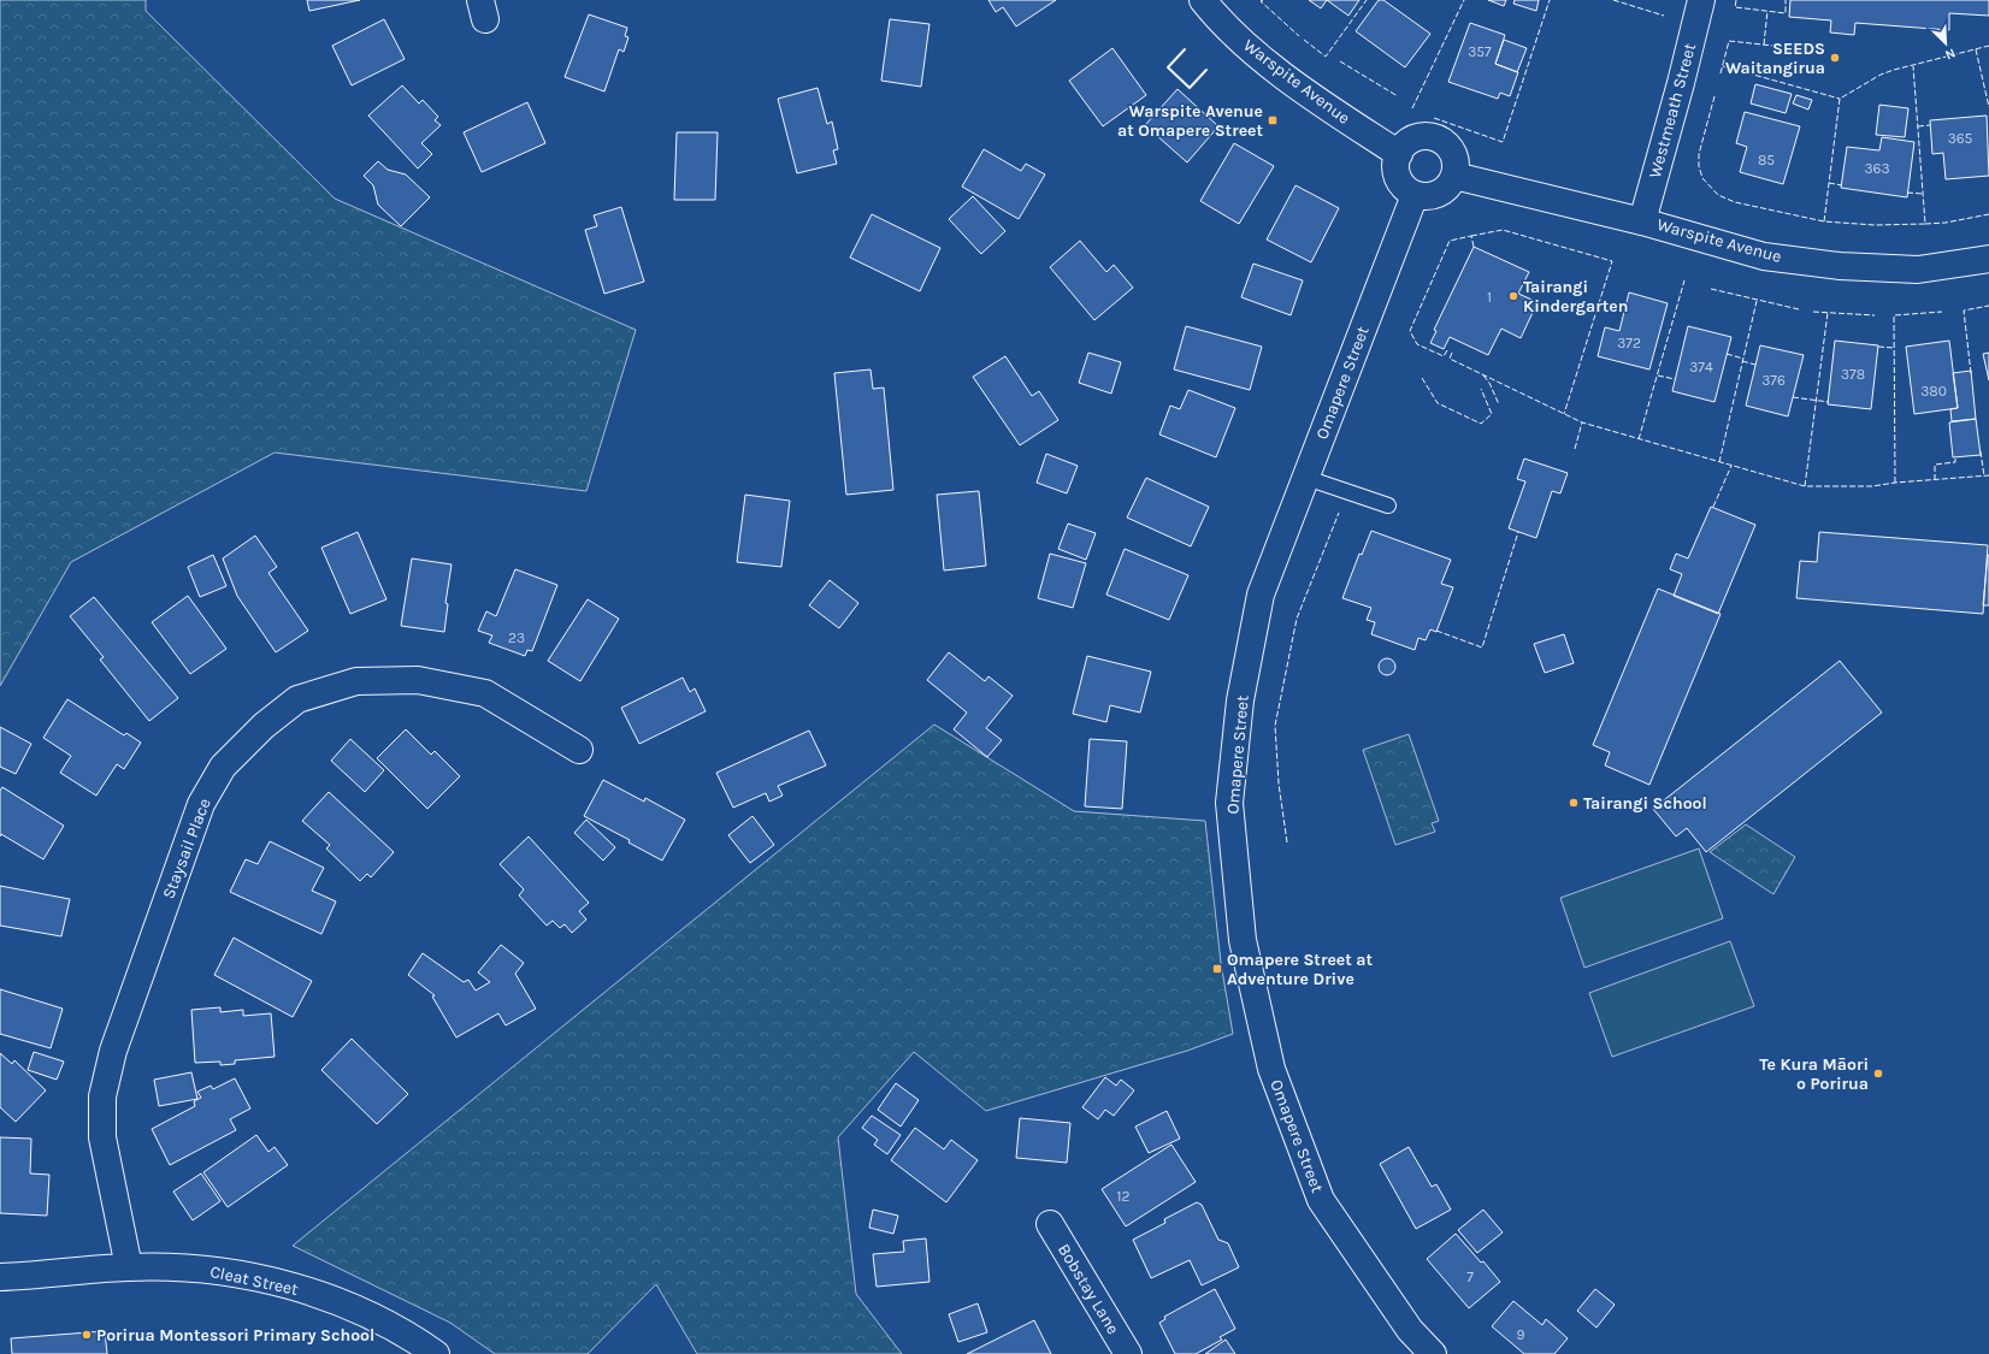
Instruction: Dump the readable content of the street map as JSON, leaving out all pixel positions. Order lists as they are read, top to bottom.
{
  "streets": {
    "main road": [
      "Warspite Avenue",
      "Westmeath Street",
      "Omapere Street",
      "Staysail Place",
      "Cleat Street",
      "Bobstay Lane"
    ]
  },
  "crossings": [
    ["Warspite Avenue", "Westmeath Street"],
    ["Warspite Avenue", "Omapere Street"],
    ["Staysail Place", "Cleat Street"]
  ],
  "places": {
    "other": [
      "SEEDS Waitangirua",
      "Tairangi Kindergarten",
      "Tairangi School",
      "Te Kura Māori o Porirua",
      "Porirua Montessori Primary School"
    ],
    "transit": ["Warspite Avenue at Omapere Street", "Omapere Street at Adventure Drive"]
  },
  "house_numbers": [
    "357",
    "365",
    "85",
    "363",
    "1",
    "372",
    "374",
    "378",
    "376",
    "380",
    "23",
    "12",
    "7",
    "9"
  ],
  "north": "bottom right"
}
